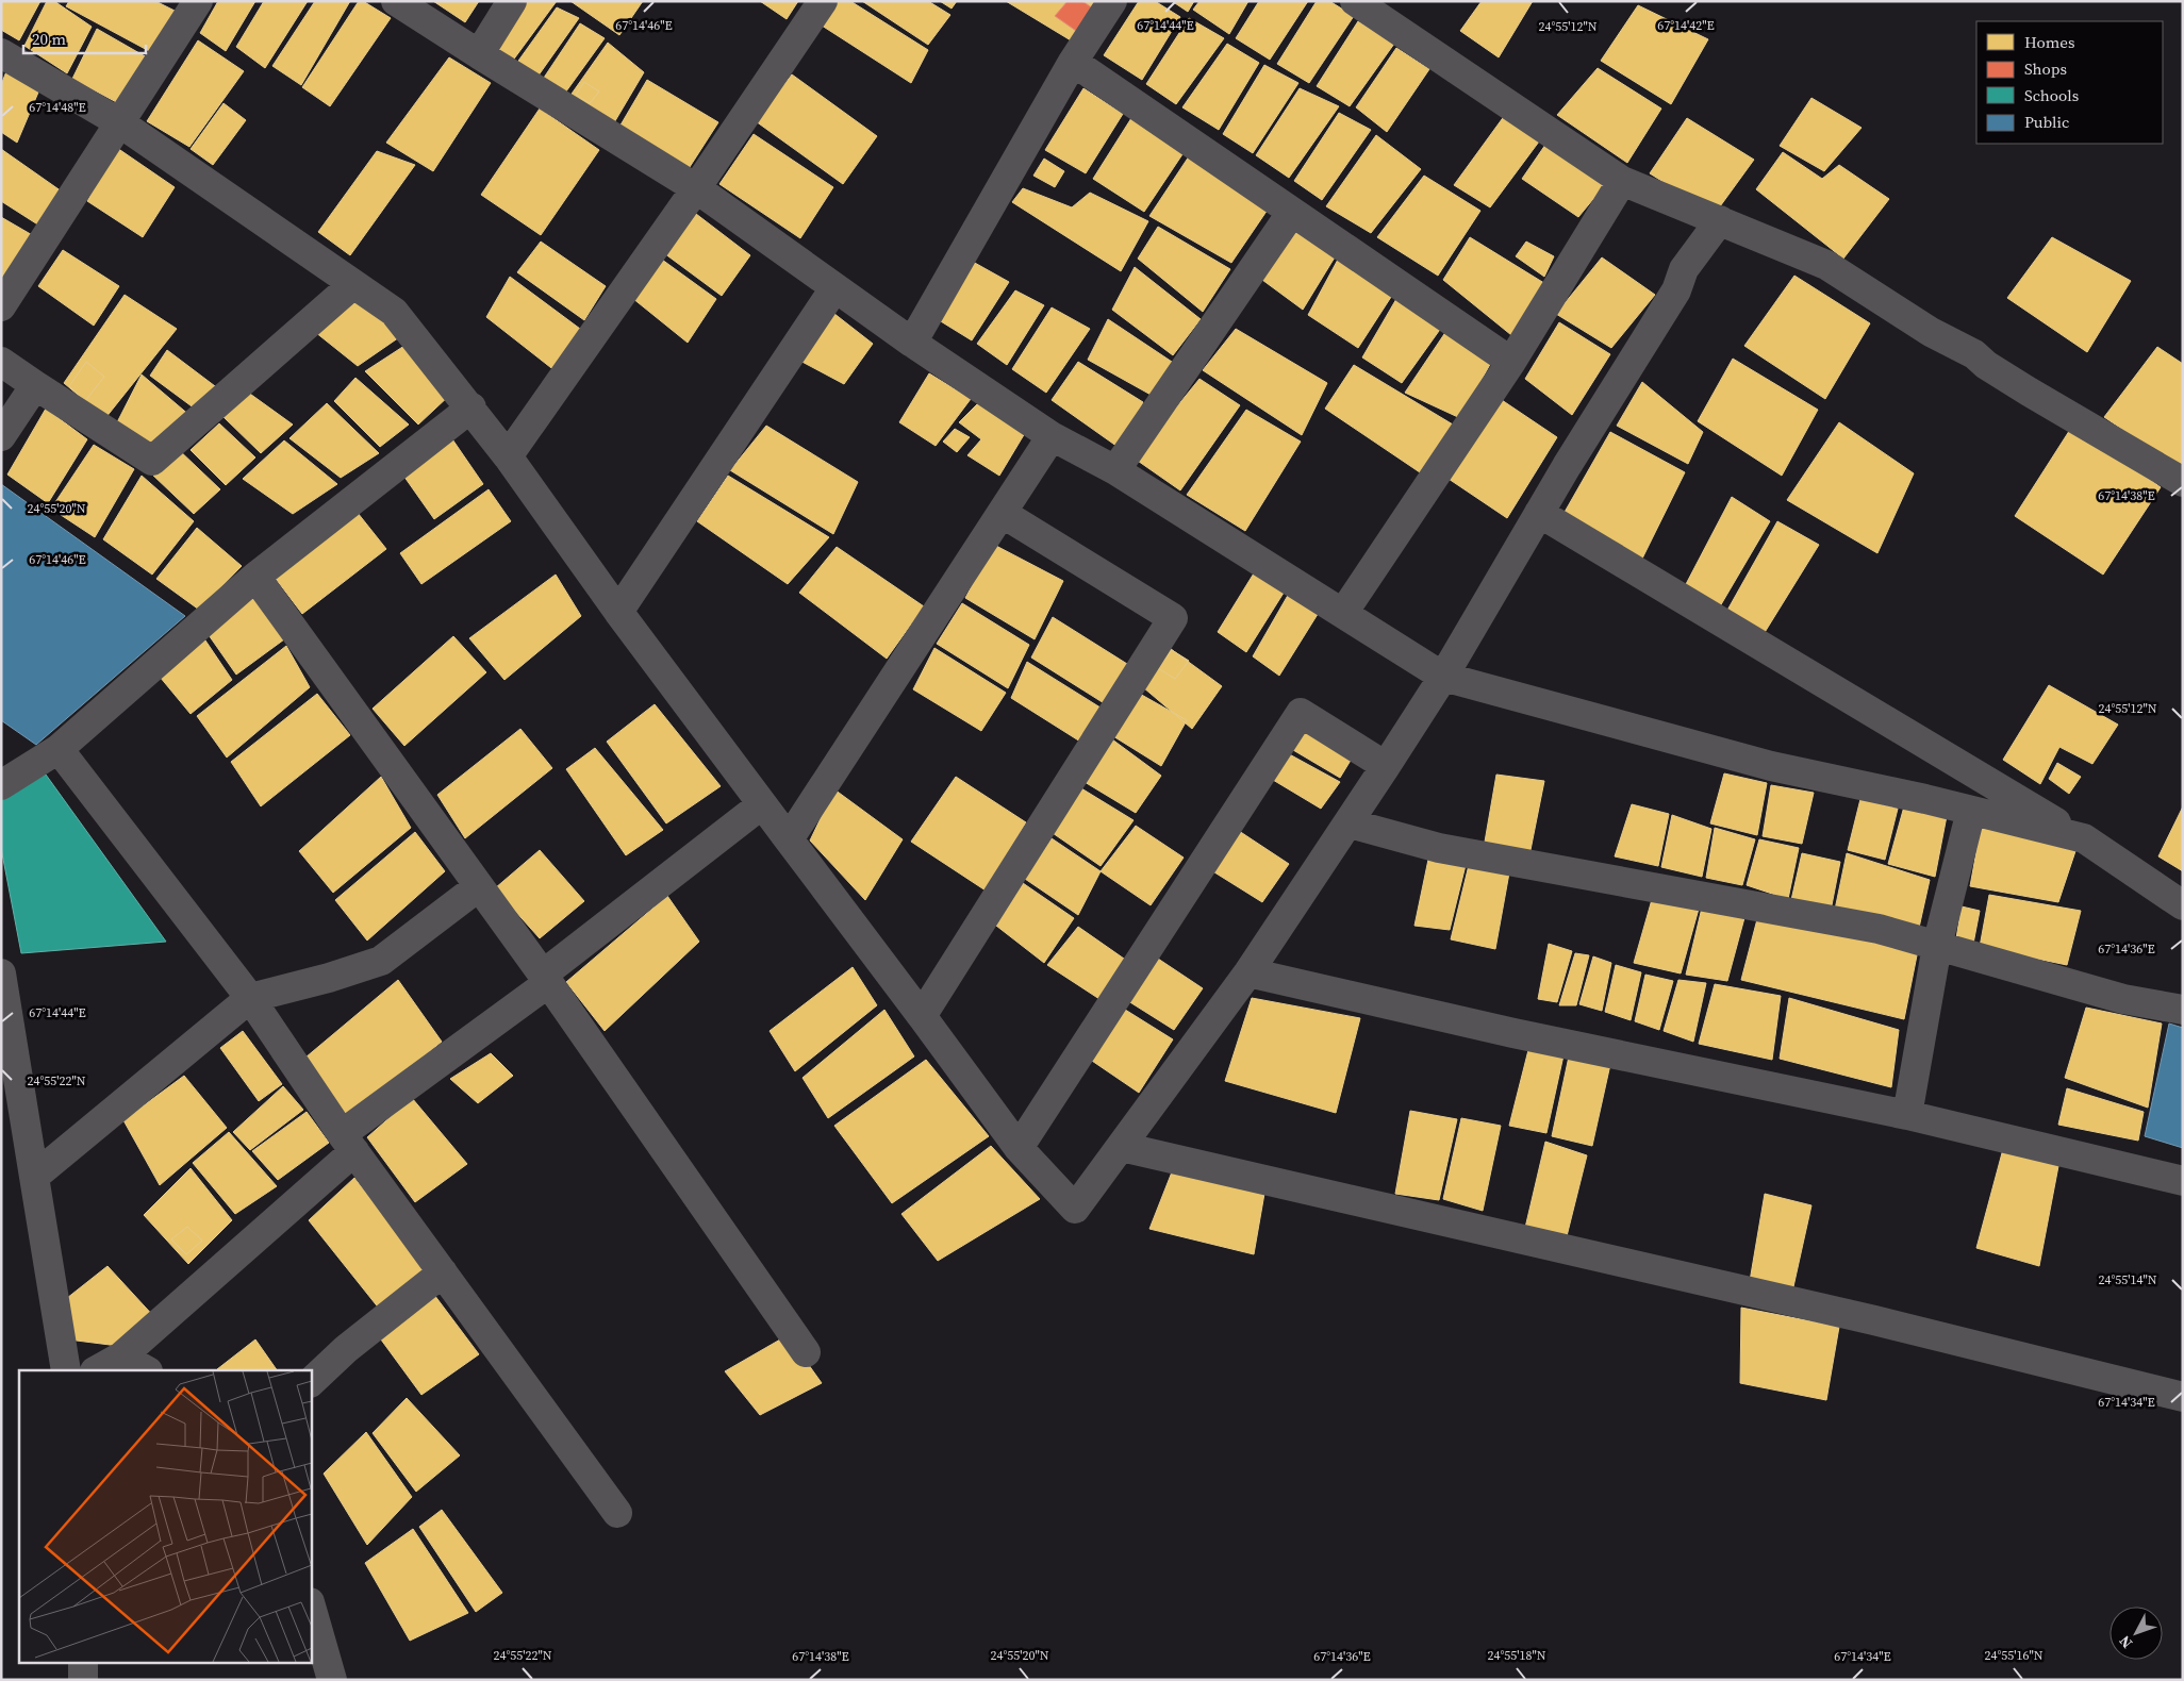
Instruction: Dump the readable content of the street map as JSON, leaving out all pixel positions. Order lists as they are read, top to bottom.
{
  "legend": [
    "Homes",
    "Shops",
    "Schools",
    "Public"
  ],
  "scale_bar": "20 m",
  "north": "bottom left",
  "coordinates": [
    "67°14'46\"E",
    "67°14'44\"E",
    "67°14'42\"E",
    "24°55'12\"N",
    "67°14'48\"E",
    "67°14'38\"E",
    "24°55'20\"N",
    "67°14'36\"E",
    "24°55'22\"N",
    "24°55'14\"N",
    "67°14'34\"E",
    "24°55'18\"N",
    "24°55'16\"N"
  ]
}
